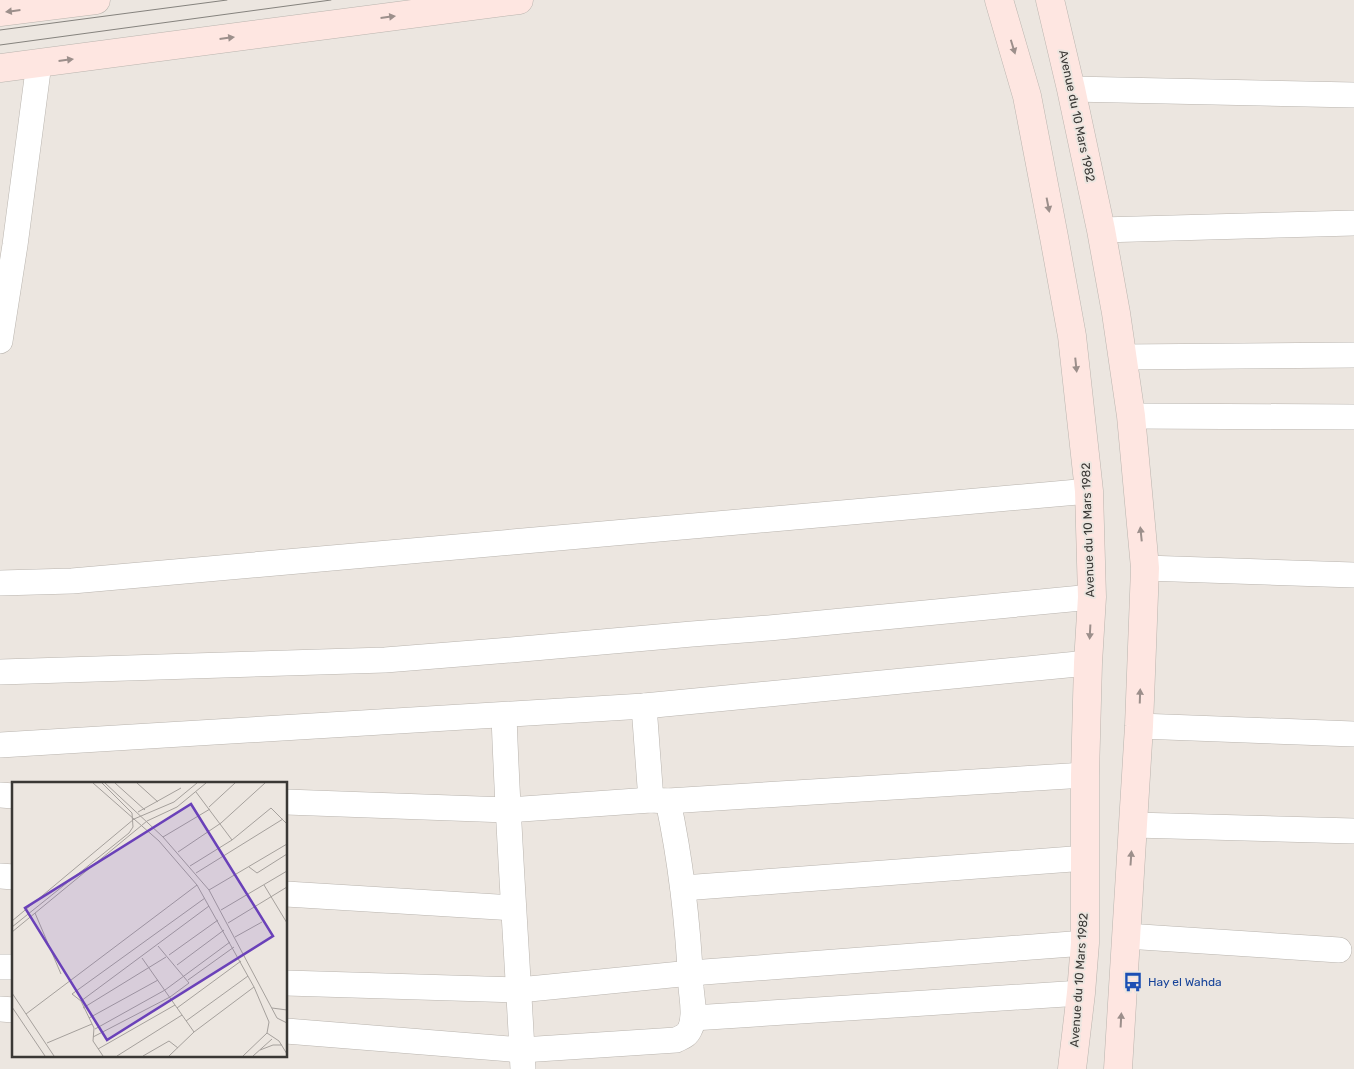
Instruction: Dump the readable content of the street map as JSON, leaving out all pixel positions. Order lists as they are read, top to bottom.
{
  "streets": {
    "main road": ["Avenue du 10 Mars 1982"]
  },
  "places": {
    "bus stop": ["Hay el Wahda"]
  }
}
